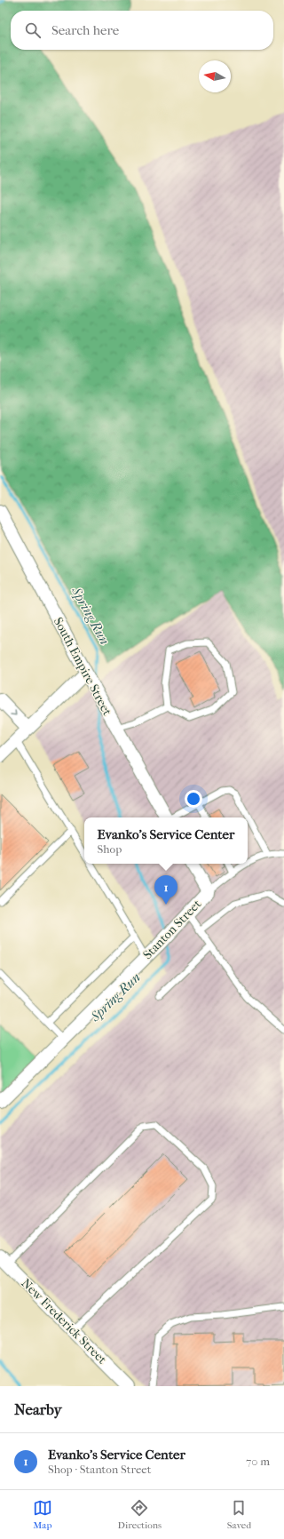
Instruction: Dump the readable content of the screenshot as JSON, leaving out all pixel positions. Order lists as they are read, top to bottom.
{
  "streets": {
    "street": ["South Empire Street", "Stanton Street", "New Frederick Street"]
  },
  "water": ["Spring Run"],
  "north": "left",
  "page": {
    "search": "Search here",
    "popup": ["Evanko's Service Center", "Shop"],
    "pins": "1",
    "heading": "Nearby",
    "list": [
      {
        "mark": "1",
        "name": "Evanko's Service Center",
        "note": "Shop · Stanton Street",
        "value": "70 m"
      }
    ],
    "nav": ["Map", "Directions", "Saved"]
  }
}
